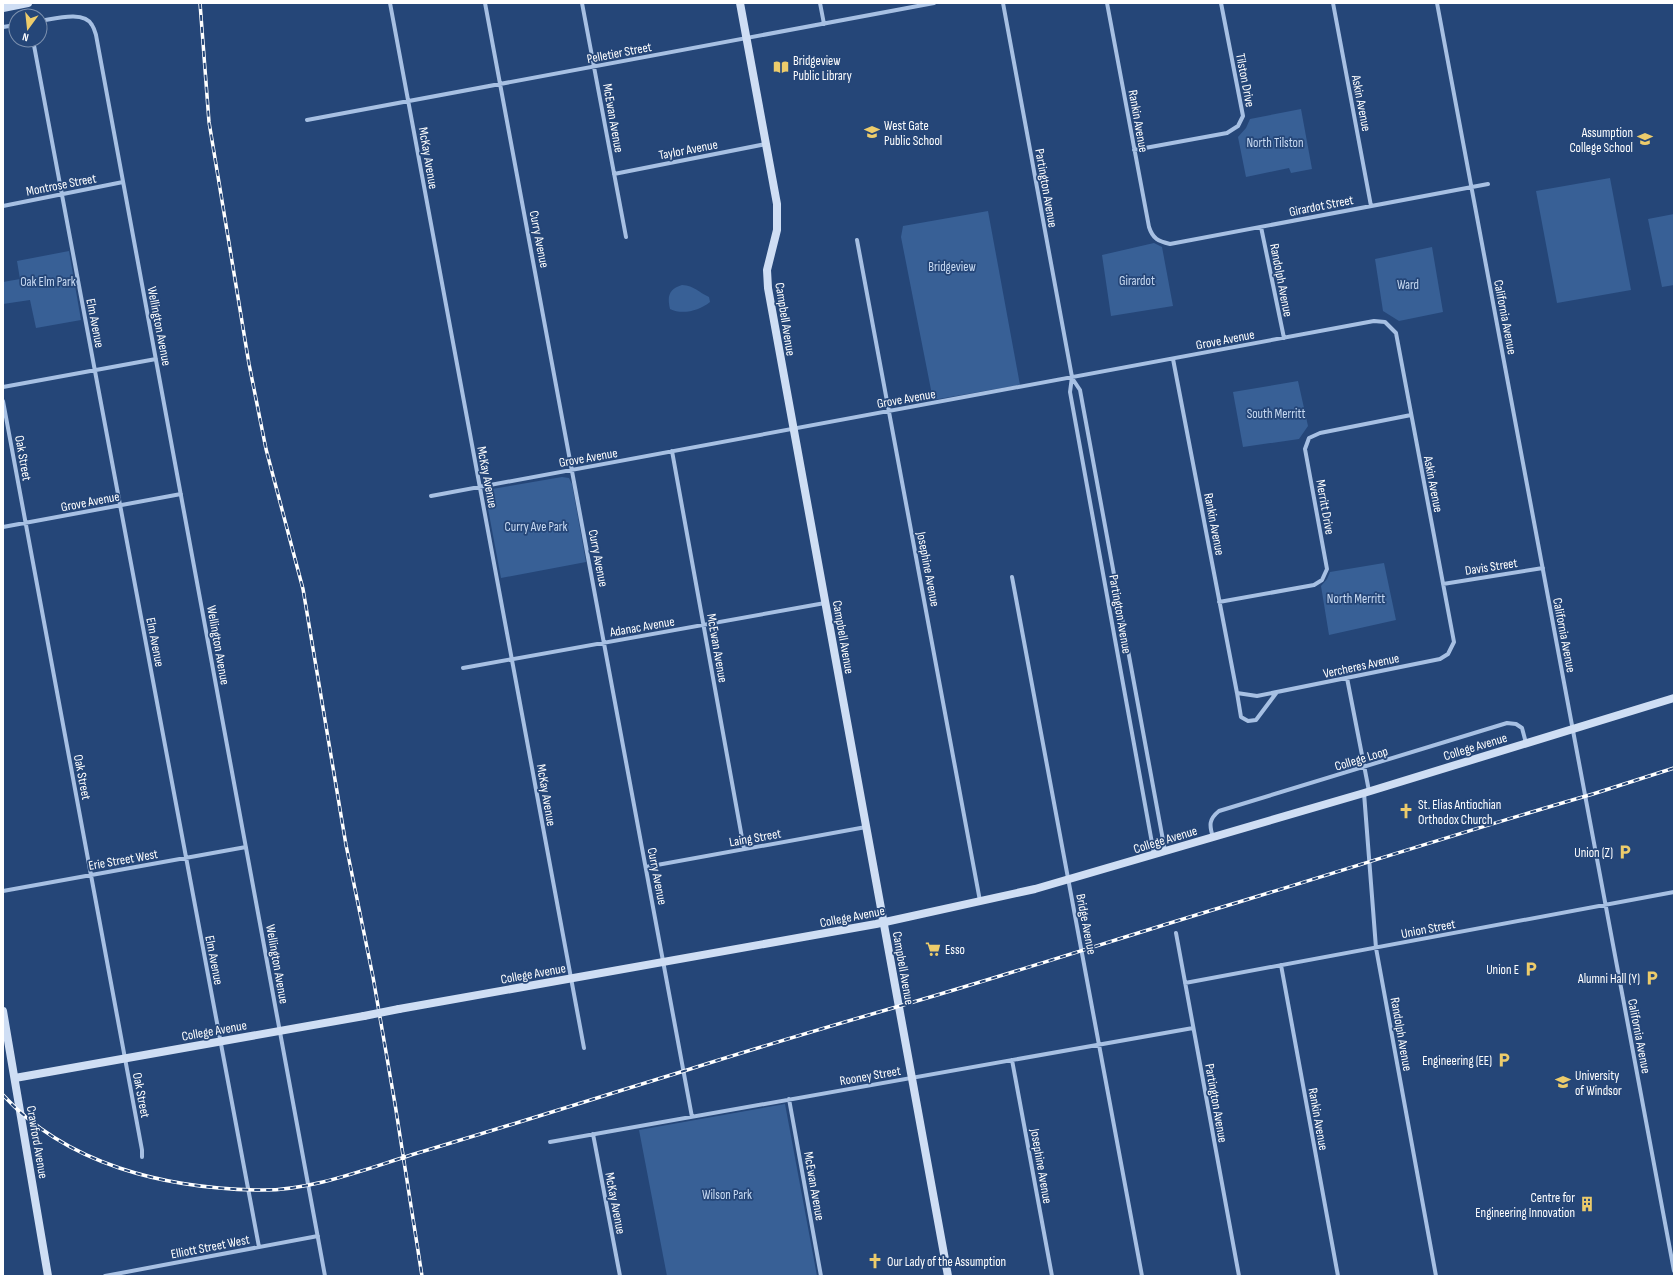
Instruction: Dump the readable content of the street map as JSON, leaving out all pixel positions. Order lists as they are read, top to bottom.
{
  "streets": {
    "street": [
      "Pelletier Street",
      "Tilston Drive",
      "Askin Avenue",
      "McEwan Avenue",
      "Rankin Avenue",
      "Taylor Avenue",
      "McKay Avenue",
      "Montrose Street",
      "Partington Avenue",
      "Girardot Street",
      "Curry Avenue",
      "Randolph Avenue",
      "California Avenue",
      "Campbell Avenue",
      "Elm Avenue",
      "Wellington Avenue",
      "Grove Avenue",
      "Oak Street",
      "Merritt Drive",
      "Davis Street",
      "Josephine Avenue",
      "Adanac Avenue",
      "Vercheres Avenue",
      "College Avenue",
      "College Loop",
      "Laing Street",
      "Erie Street West",
      "Bridge Avenue",
      "Union Street",
      "Rooney Street",
      "Crawford Avenue",
      "Elliott Street West"
    ]
  },
  "crossings": [
    ["Pelletier Street", "McEwan Avenue"],
    ["Pelletier Street", "McKay Avenue"],
    ["Pelletier Street", "Curry Avenue"],
    ["Pelletier Street", "Campbell Avenue"],
    ["Tilston Drive", "Rankin Avenue"],
    ["Askin Avenue", "Girardot Street"],
    ["Askin Avenue", "Grove Avenue"],
    ["Askin Avenue", "Merritt Drive"],
    ["Askin Avenue", "Davis Street"],
    ["Askin Avenue", "Vercheres Avenue"],
    ["McEwan Avenue", "Taylor Avenue"],
    ["McEwan Avenue", "Grove Avenue"],
    ["McEwan Avenue", "Adanac Avenue"],
    ["McEwan Avenue", "Laing Street"],
    ["McEwan Avenue", "Rooney Street"],
    ["Rankin Avenue", "Girardot Street"],
    ["Rankin Avenue", "Grove Avenue"],
    ["Rankin Avenue", "Merritt Drive"],
    ["Rankin Avenue", "Vercheres Avenue"],
    ["Rankin Avenue", "Union Street"],
    ["Taylor Avenue", "Campbell Avenue"],
    ["McKay Avenue", "Grove Avenue"],
    ["McKay Avenue", "Adanac Avenue"],
    ["McKay Avenue", "College Avenue"],
    ["McKay Avenue", "Rooney Street"],
    ["Montrose Street", "Elm Avenue"],
    ["Montrose Street", "Wellington Avenue"],
    ["Partington Avenue", "Grove Avenue"],
    ["Partington Avenue", "College Avenue"],
    ["Partington Avenue", "Union Street"],
    ["Partington Avenue", "Rooney Street"],
    ["Girardot Street", "Randolph Avenue"],
    ["Girardot Street", "California Avenue"],
    ["Curry Avenue", "Grove Avenue"],
    ["Curry Avenue", "Adanac Avenue"],
    ["Curry Avenue", "College Avenue"],
    ["Curry Avenue", "Laing Street"],
    ["Curry Avenue", "Rooney Street"],
    ["Randolph Avenue", "Grove Avenue"],
    ["Randolph Avenue", "Vercheres Avenue"],
    ["Randolph Avenue", "College Avenue"],
    ["Randolph Avenue", "College Loop"],
    ["Randolph Avenue", "Union Street"],
    ["California Avenue", "Davis Street"],
    ["California Avenue", "College Avenue"],
    ["California Avenue", "Union Street"],
    ["Campbell Avenue", "Grove Avenue"],
    ["Campbell Avenue", "Adanac Avenue"],
    ["Campbell Avenue", "College Avenue"],
    ["Campbell Avenue", "Laing Street"],
    ["Campbell Avenue", "Rooney Street"],
    ["Elm Avenue", "Grove Avenue"],
    ["Elm Avenue", "College Avenue"],
    ["Elm Avenue", "Erie Street West"],
    ["Elm Avenue", "Elliott Street West"],
    ["Wellington Avenue", "Grove Avenue"],
    ["Wellington Avenue", "College Avenue"],
    ["Wellington Avenue", "Erie Street West"],
    ["Wellington Avenue", "Elliott Street West"],
    ["Grove Avenue", "Oak Street"],
    ["Grove Avenue", "Josephine Avenue"],
    ["Oak Street", "College Avenue"],
    ["Oak Street", "Erie Street West"],
    ["Josephine Avenue", "College Avenue"],
    ["Josephine Avenue", "Rooney Street"],
    ["College Avenue", "College Loop"],
    ["College Avenue", "Bridge Avenue"],
    ["College Avenue", "Crawford Avenue"],
    ["Bridge Avenue", "Rooney Street"]
  ],
  "parks": [
    "North Tilston",
    "Bridgeview",
    "Girardot",
    "Oak Elm Park",
    "Ward",
    "South Merritt",
    "Curry Ave Park",
    "North Merritt",
    "Wilson Park"
  ],
  "places": {
    "library": ["Bridgeview Public Library"],
    "school or university": ["West Gate Public School", "Assumption College School", "University of Windsor"],
    "church": ["St. Elias Antiochian Orthodox Church", "Our Lady of the Assumption"],
    "parking": [
      "Union (Z)",
      "Union E",
      "Alumni Hall (Y)",
      "Engineering (EE)"
    ],
    "supermarket": ["Esso"],
    "building": ["Centre for Engineering Innovation"]
  },
  "north": "bottom"
}
